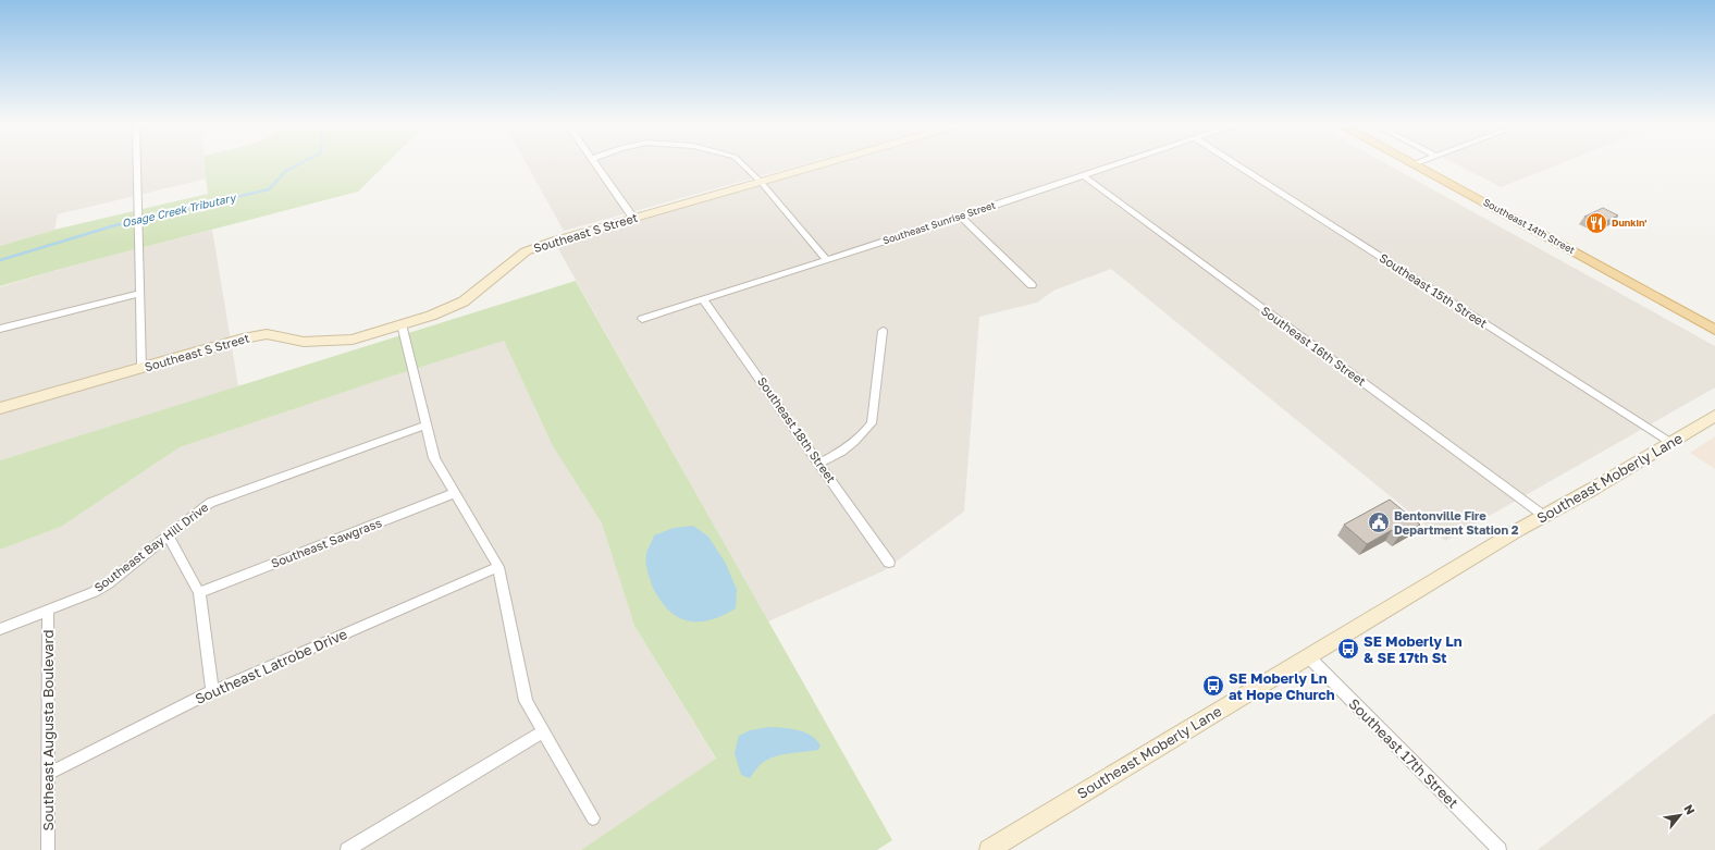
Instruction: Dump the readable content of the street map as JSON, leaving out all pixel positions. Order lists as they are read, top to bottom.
{
  "streets": {
    "main road": ["Southeast 14th Street"],
    "street": [
      "Southeast Sunrise Street",
      "Southeast S Street",
      "Southeast 15th Street",
      "Southeast 16th Street",
      "Southeast 18th Street",
      "Southeast Moberly Lane",
      "Southeast Sawgrass",
      "Southeast Bay Hill Drive",
      "Southeast Latrobe Drive",
      "Southeast Augusta Boulevard",
      "Southeast 17th Street"
    ]
  },
  "crossings": [
    ["Southeast Sunrise Street", "Southeast 16th Street"],
    ["Southeast Sunrise Street", "Southeast 18th Street"],
    ["Southeast 15th Street", "Southeast Moberly Lane"],
    ["Southeast 16th Street", "Southeast Moberly Lane"],
    ["Southeast Moberly Lane", "Southeast 17th Street"],
    ["Southeast Bay Hill Drive", "Southeast Augusta Boulevard"],
    ["Southeast Latrobe Drive", "Southeast Augusta Boulevard"]
  ],
  "water": ["Osage Creek Tributary"],
  "places": {
    "restaurant": ["Dunkin'"],
    "public building": ["Bentonville Fire Department Station 2"],
    "bus stop": ["SE Moberly Ln & SE 17th St", "SE Moberly Ln at Hope Church"]
  },
  "north": "top right"
}
